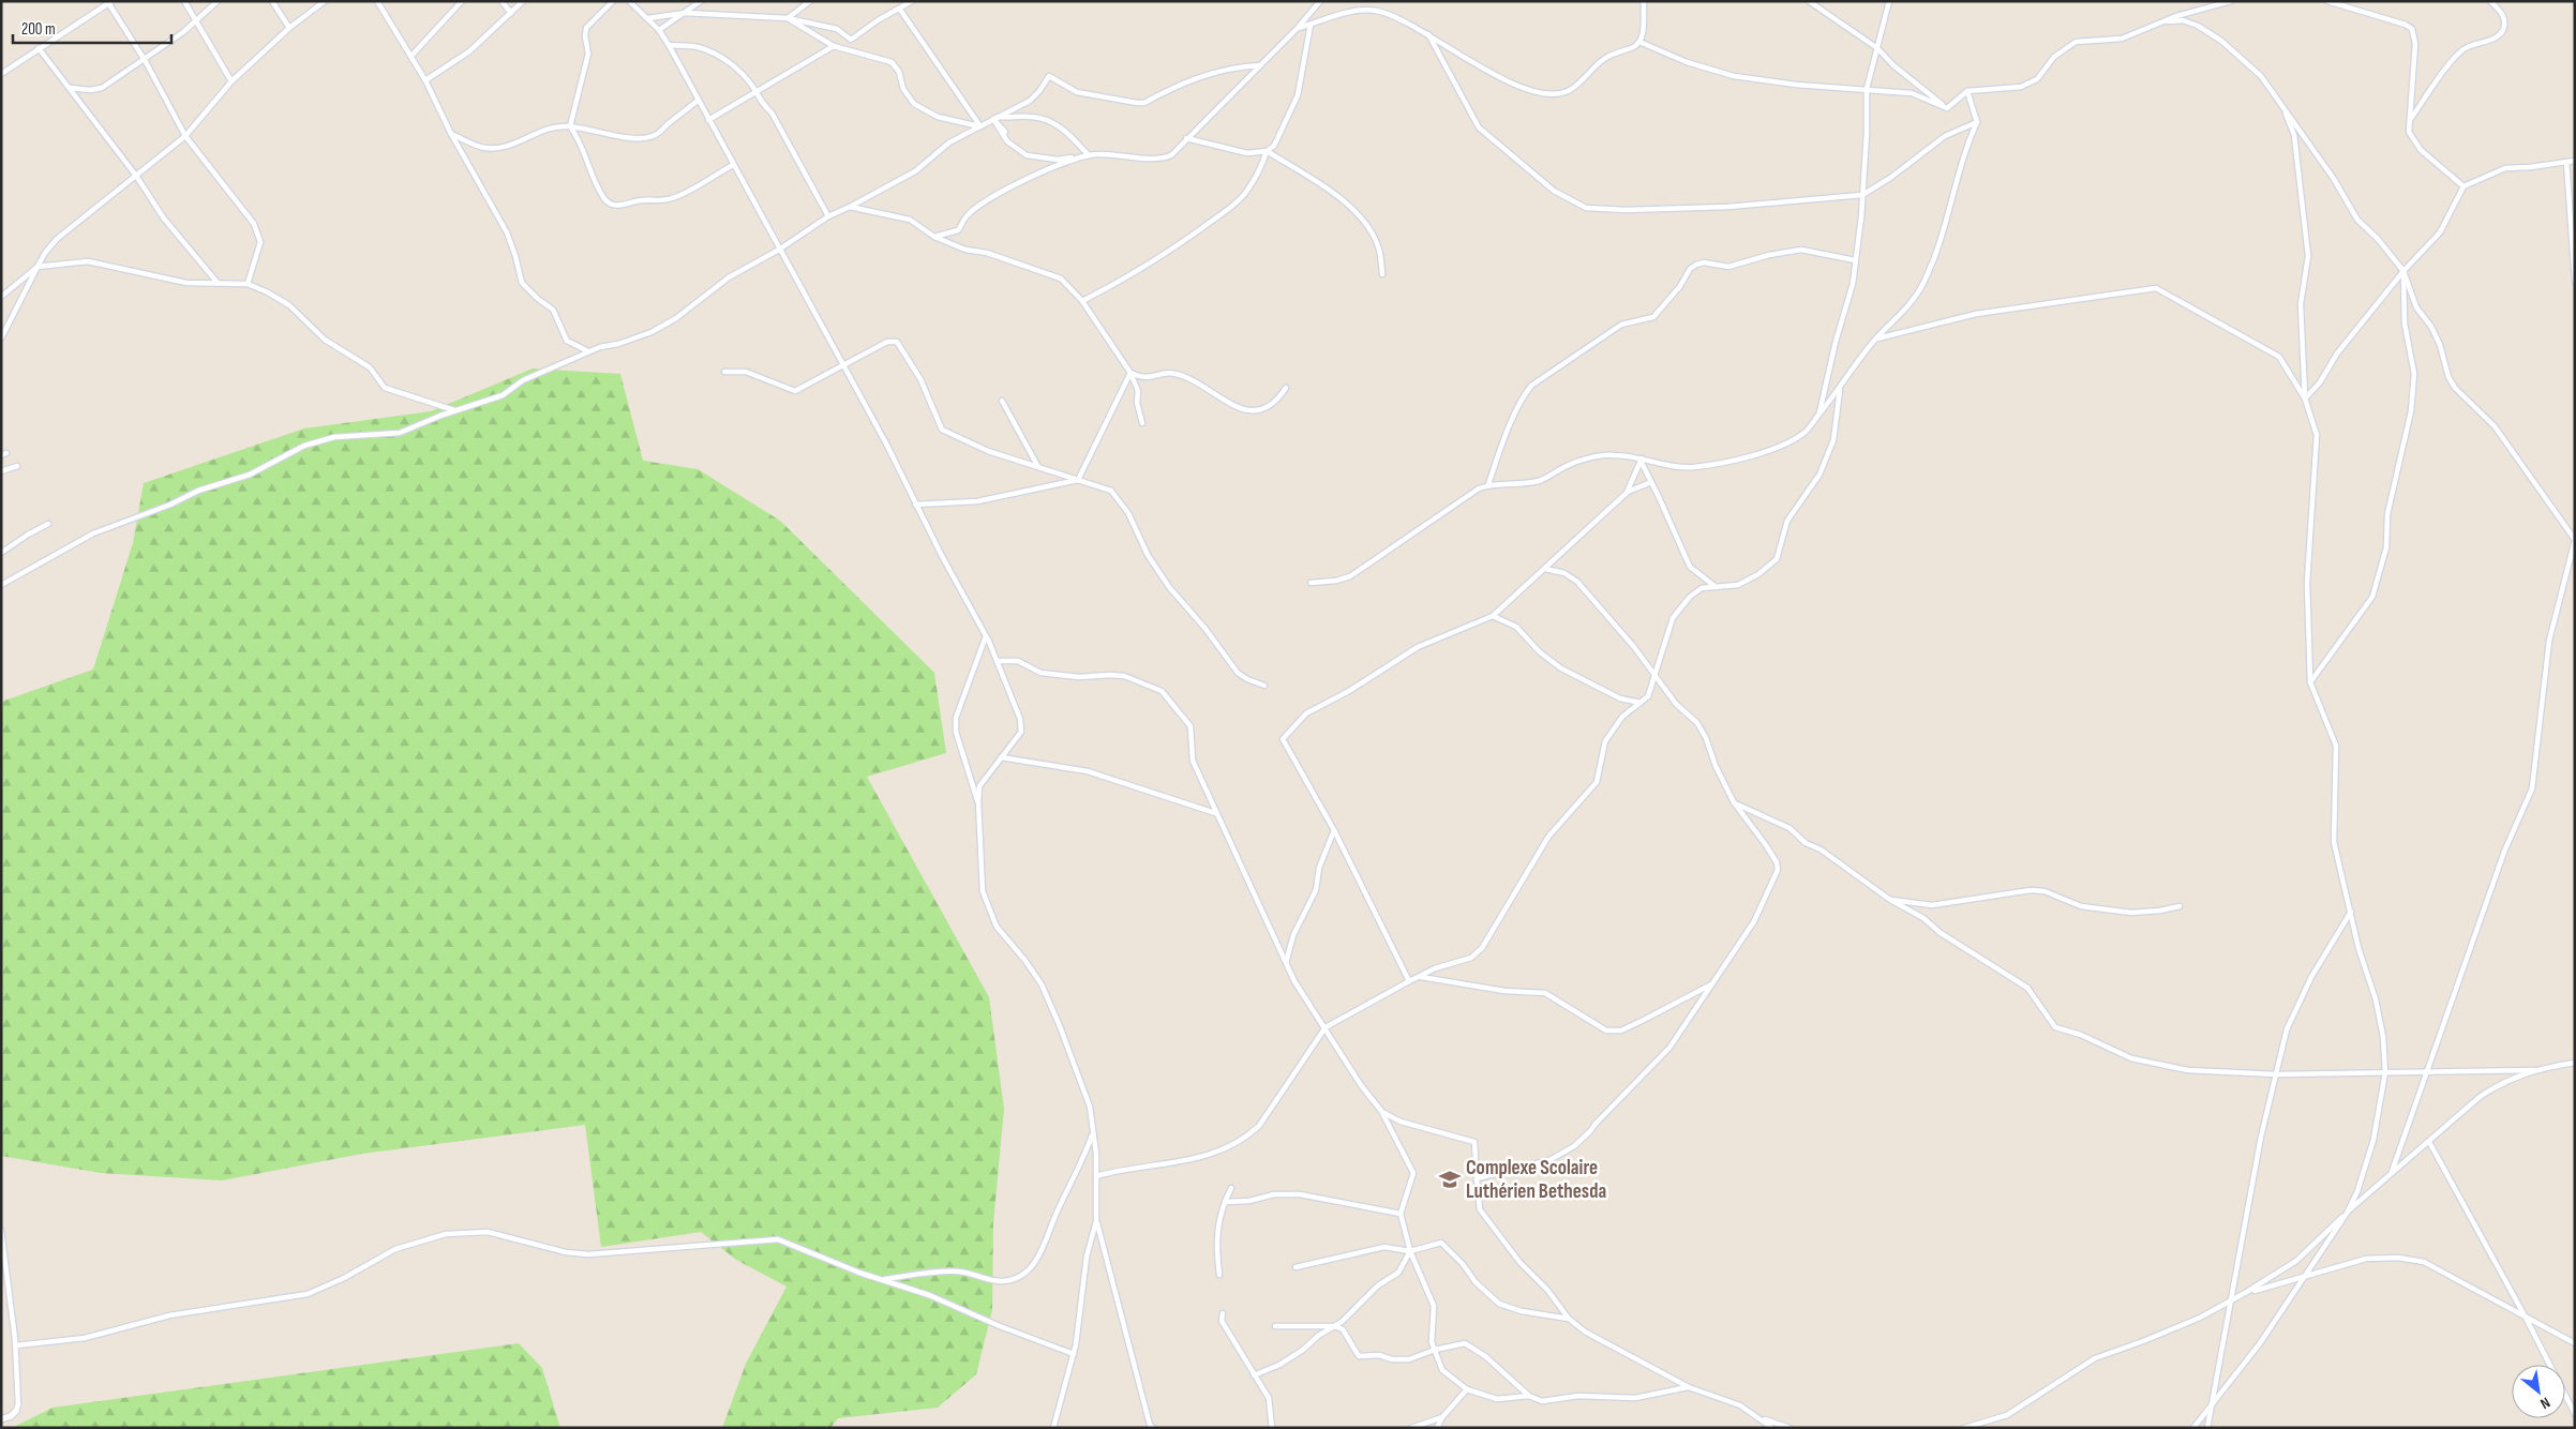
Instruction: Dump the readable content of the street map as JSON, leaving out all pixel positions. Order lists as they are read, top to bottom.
{
  "places": {
    "school or university": ["Complexe Scolaire Luthérien Bethesda"]
  },
  "scale_bar": "200 m",
  "north": "bottom right"
}
